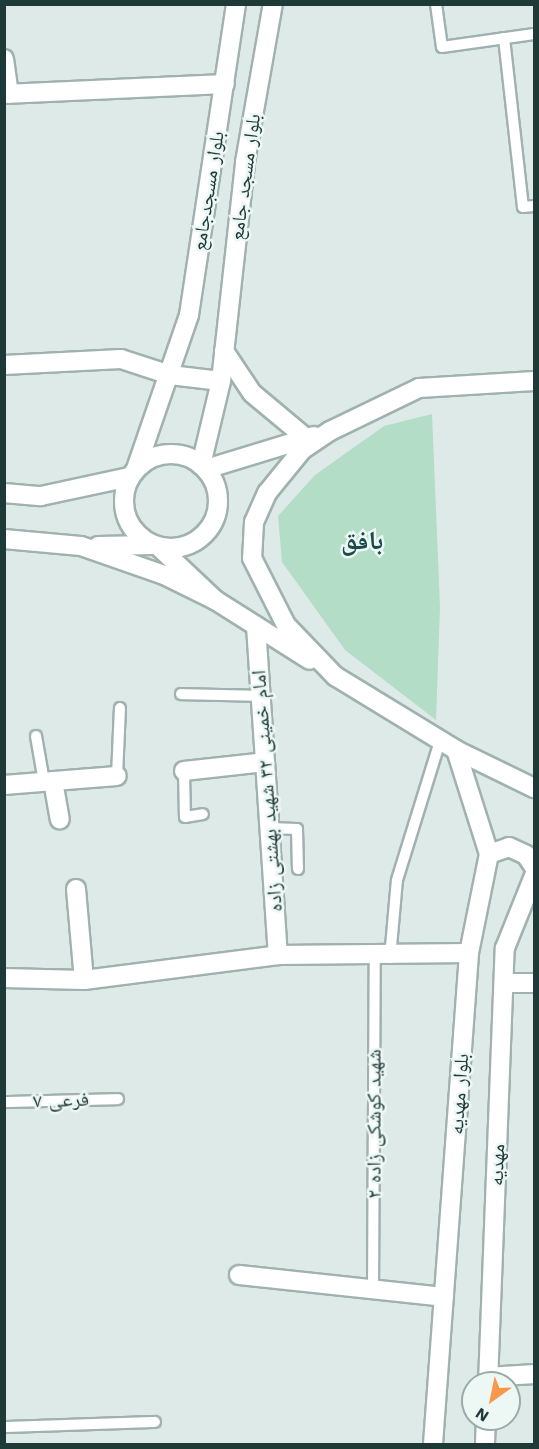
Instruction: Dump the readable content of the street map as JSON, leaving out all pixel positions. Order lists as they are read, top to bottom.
{
  "streets": {
    "main road": [
      "بلوار مسجد جامع",
      "بلوار مسجدجامع",
      "امام خمینی ۳۲ شهید بهشتی زاده",
      "بلوار مهدیه",
      "مهدیه"
    ],
    "lane": ["فرعی ۷", "شهید کوشکی زاده ۲"]
  },
  "crossings": [
    ["بلوار مسجد جامع", "بلوار مسجدجامع"],
    ["بلوار مهدیه", "شهید کوشکی زاده ۲"]
  ],
  "districts": ["بافق"],
  "north": "bottom left"
}
